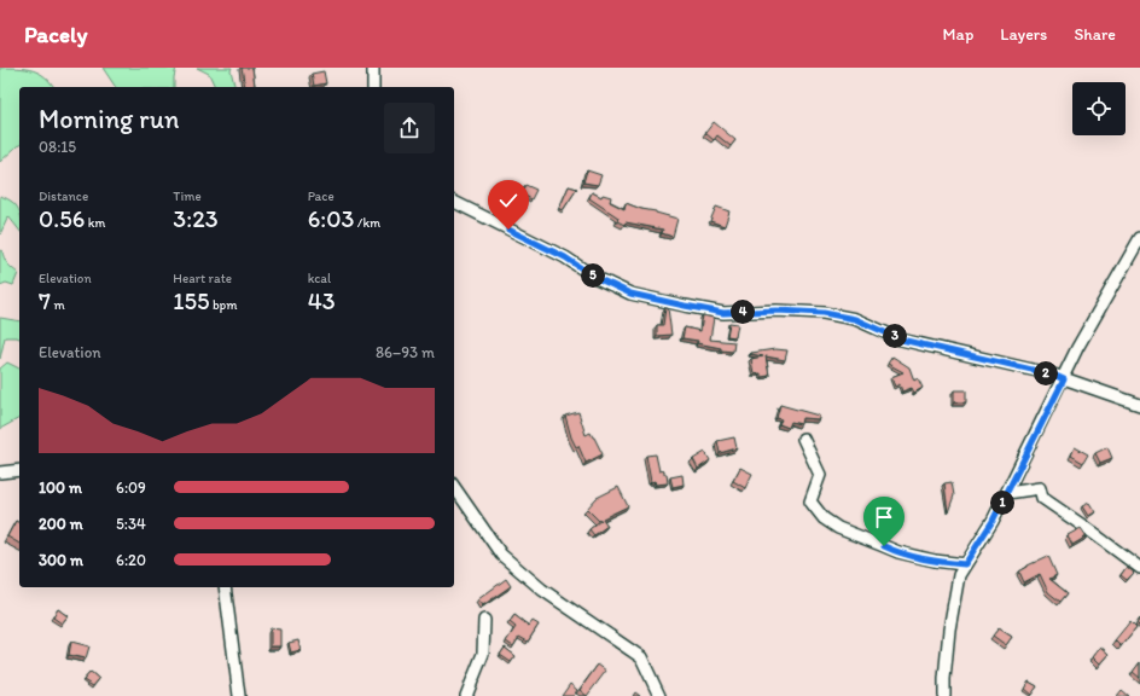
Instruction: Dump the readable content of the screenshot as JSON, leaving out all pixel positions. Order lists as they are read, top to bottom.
{
  "page": {
    "header": "Pacely",
    "nav": ["Map", "Layers", "Share"],
    "heading": ["Morning run", "08:15"],
    "stats": [
      ["Distance", "0.56 km"],
      ["Time", "3:23"],
      ["Pace", "6:03 /km"],
      ["Elevation", "7 m"],
      ["Heart rate", "155 bpm"],
      ["kcal", "43"]
    ],
    "pins": [
      "5",
      "4",
      "3",
      "2",
      "1"
    ],
    "chart": ["Elevation", "86–93 m"],
    "list": [
      {
        "name": "100 m",
        "note": "6:09"
      },
      {
        "name": "200 m",
        "note": "5:34"
      },
      {
        "name": "300 m",
        "note": "6:20"
      }
    ]
  }
}
